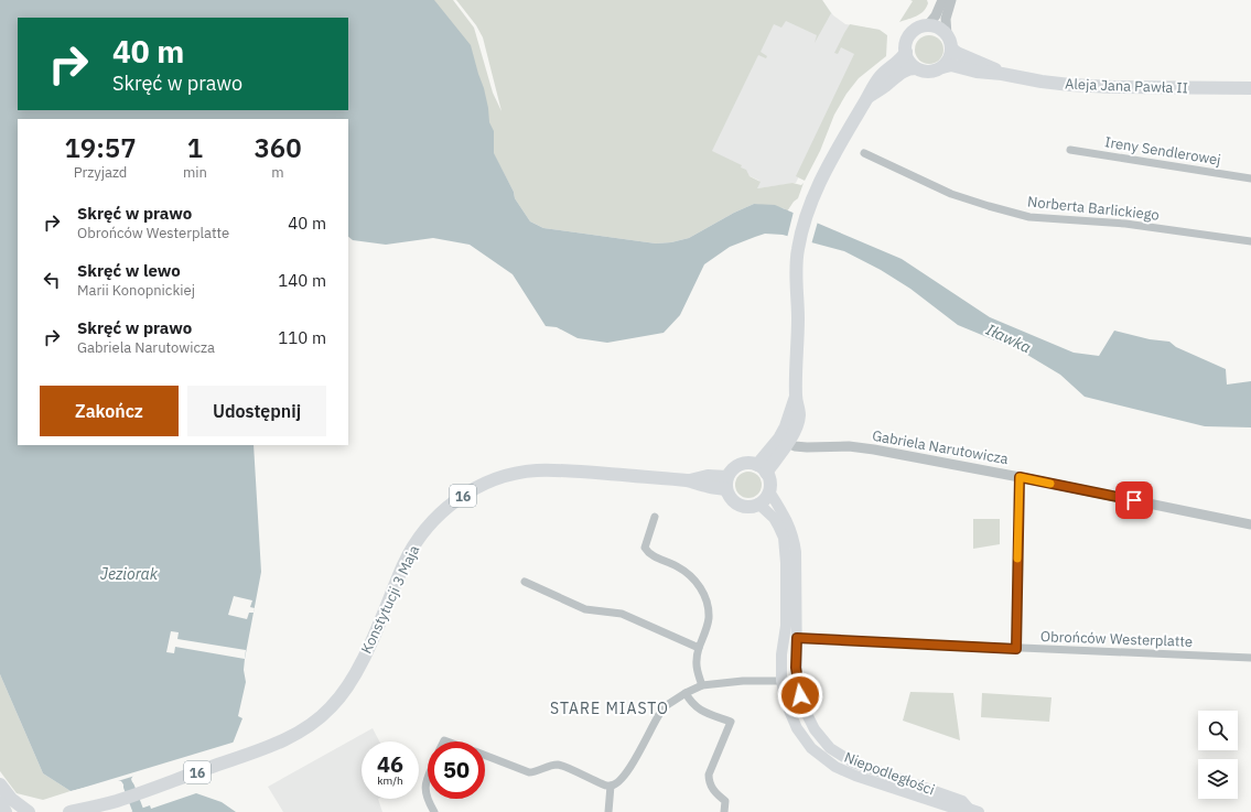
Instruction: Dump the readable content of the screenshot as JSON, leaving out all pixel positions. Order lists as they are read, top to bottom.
{
  "streets": {
    "main road": [
      "Aleja Jana Pawła II",
      "16",
      "Konstytucji 3 Maja",
      "Niepodległości"
    ],
    "street": [
      "Ireny Sendlerowej",
      "Norberta Barlickiego",
      "Gabriela Narutowicza",
      "Obrońców Westerplatte"
    ]
  },
  "crossings": [
    ["Konstytucji 3 Maja", "Niepodległości"],
    ["Obrońców Westerplatte", "Niepodległości"]
  ],
  "districts": ["STARE MIASTO"],
  "water": ["Iławka", "Jeziorak"],
  "page": {
    "turn": ["40 m", "Skręć w prawo"],
    "eta": [
      "19:57",
      "Przyjazd",
      "1",
      "min",
      "360",
      "m"
    ],
    "list": [
      {
        "name": "Skręć w prawo",
        "note": "Obrońców Westerplatte",
        "value": "40 m"
      },
      {
        "name": "Skręć w lewo",
        "note": "Marii Konopnickiej",
        "value": "140 m"
      },
      {
        "name": "Skręć w prawo",
        "note": "Gabriela Narutowicza",
        "value": "110 m"
      }
    ],
    "buttons": ["Zakończ", "Udostępnij"],
    "speed": "46 km/h",
    "limit": "50"
  }
}
